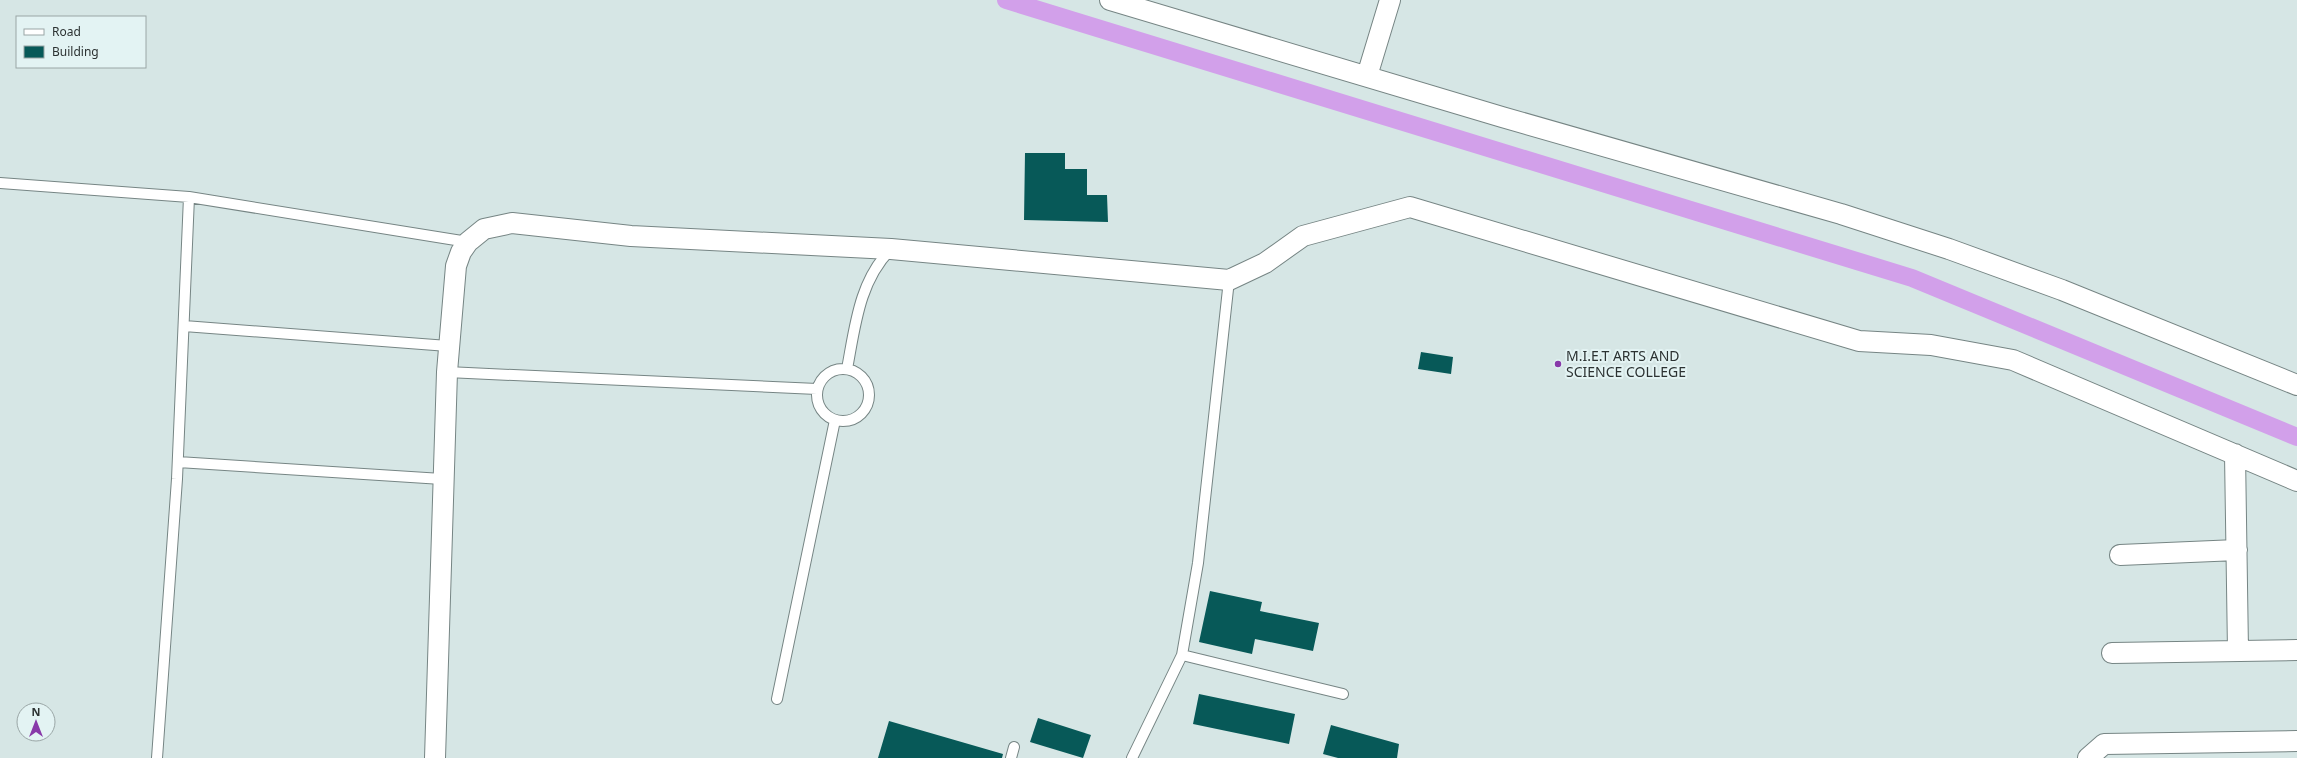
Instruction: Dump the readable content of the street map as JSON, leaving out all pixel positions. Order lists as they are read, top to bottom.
{
  "places": ["M.I.E.T ARTS AND SCIENCE COLLEGE"],
  "legend": ["Road", "Building"],
  "north": "top"
}
